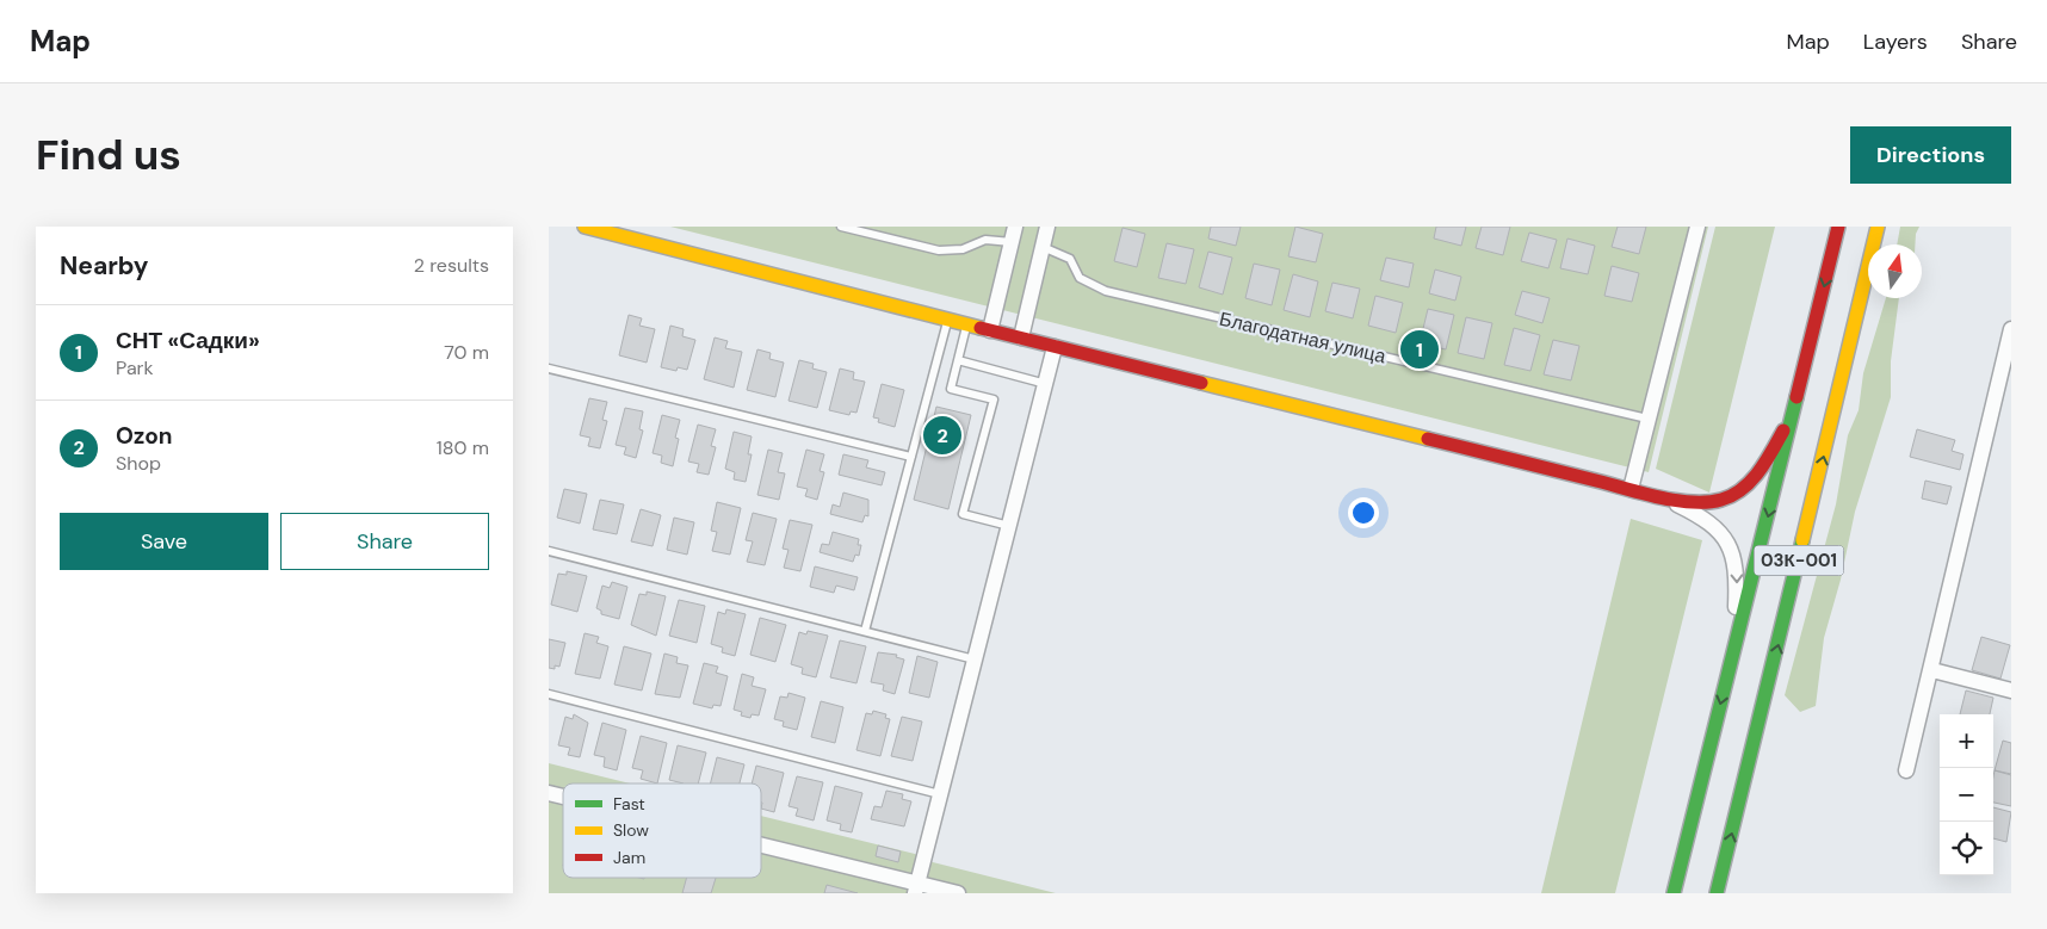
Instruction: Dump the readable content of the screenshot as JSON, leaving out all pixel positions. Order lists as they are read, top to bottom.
{
  "streets": {
    "main road": ["03К-001"],
    "lane": ["Благодатная улица"]
  },
  "legend": ["Fast", "Slow", "Jam"],
  "north": "top",
  "page": {
    "header": "Map",
    "nav": ["Map", "Layers", "Share"],
    "buttons": [
      "Directions",
      ["Save", "Share"]
    ],
    "title": "Find us",
    "heading": ["Nearby", "2 results"],
    "list": [
      {
        "mark": "1",
        "name": "СНТ «Садки»",
        "note": "Park",
        "value": "70 m"
      },
      {
        "mark": "2",
        "name": "Ozon",
        "note": "Shop",
        "value": "180 m"
      }
    ],
    "pins": ["1", "2"],
    "map_buttons": ["+", "−"]
  }
}
